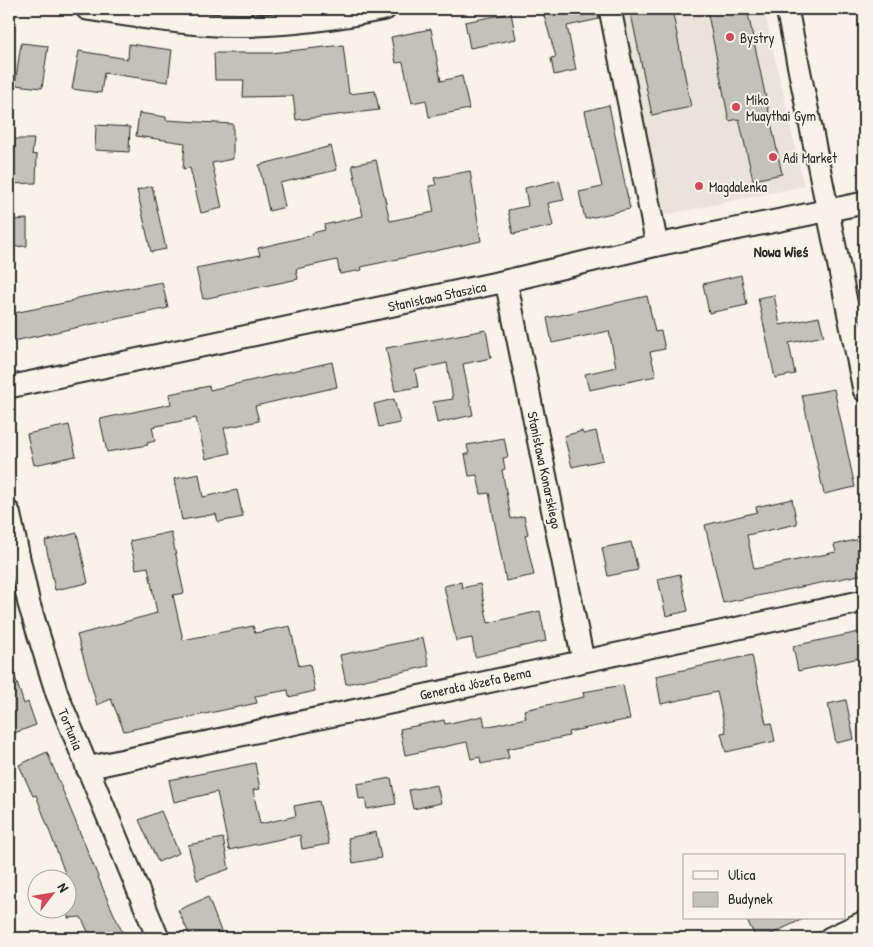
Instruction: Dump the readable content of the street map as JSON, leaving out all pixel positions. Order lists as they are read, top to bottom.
{
  "streets": {
    "street": [
      "Stanisława Staszica",
      "Stanisława Konarskiego",
      "Generała Józefa Bema",
      "Tortunia"
    ]
  },
  "crossings": [
    ["Stanisława Staszica", "Stanisława Konarskiego"],
    ["Stanisława Konarskiego", "Generała Józefa Bema"],
    ["Generała Józefa Bema", "Tortunia"]
  ],
  "districts": ["Nowa Wieś"],
  "places": [
    "Bystry",
    "Miko Muaythai Gym",
    "Adi Market",
    "Magdalenka"
  ],
  "legend": ["Ulica", "Budynek"],
  "north": "top right"
}
